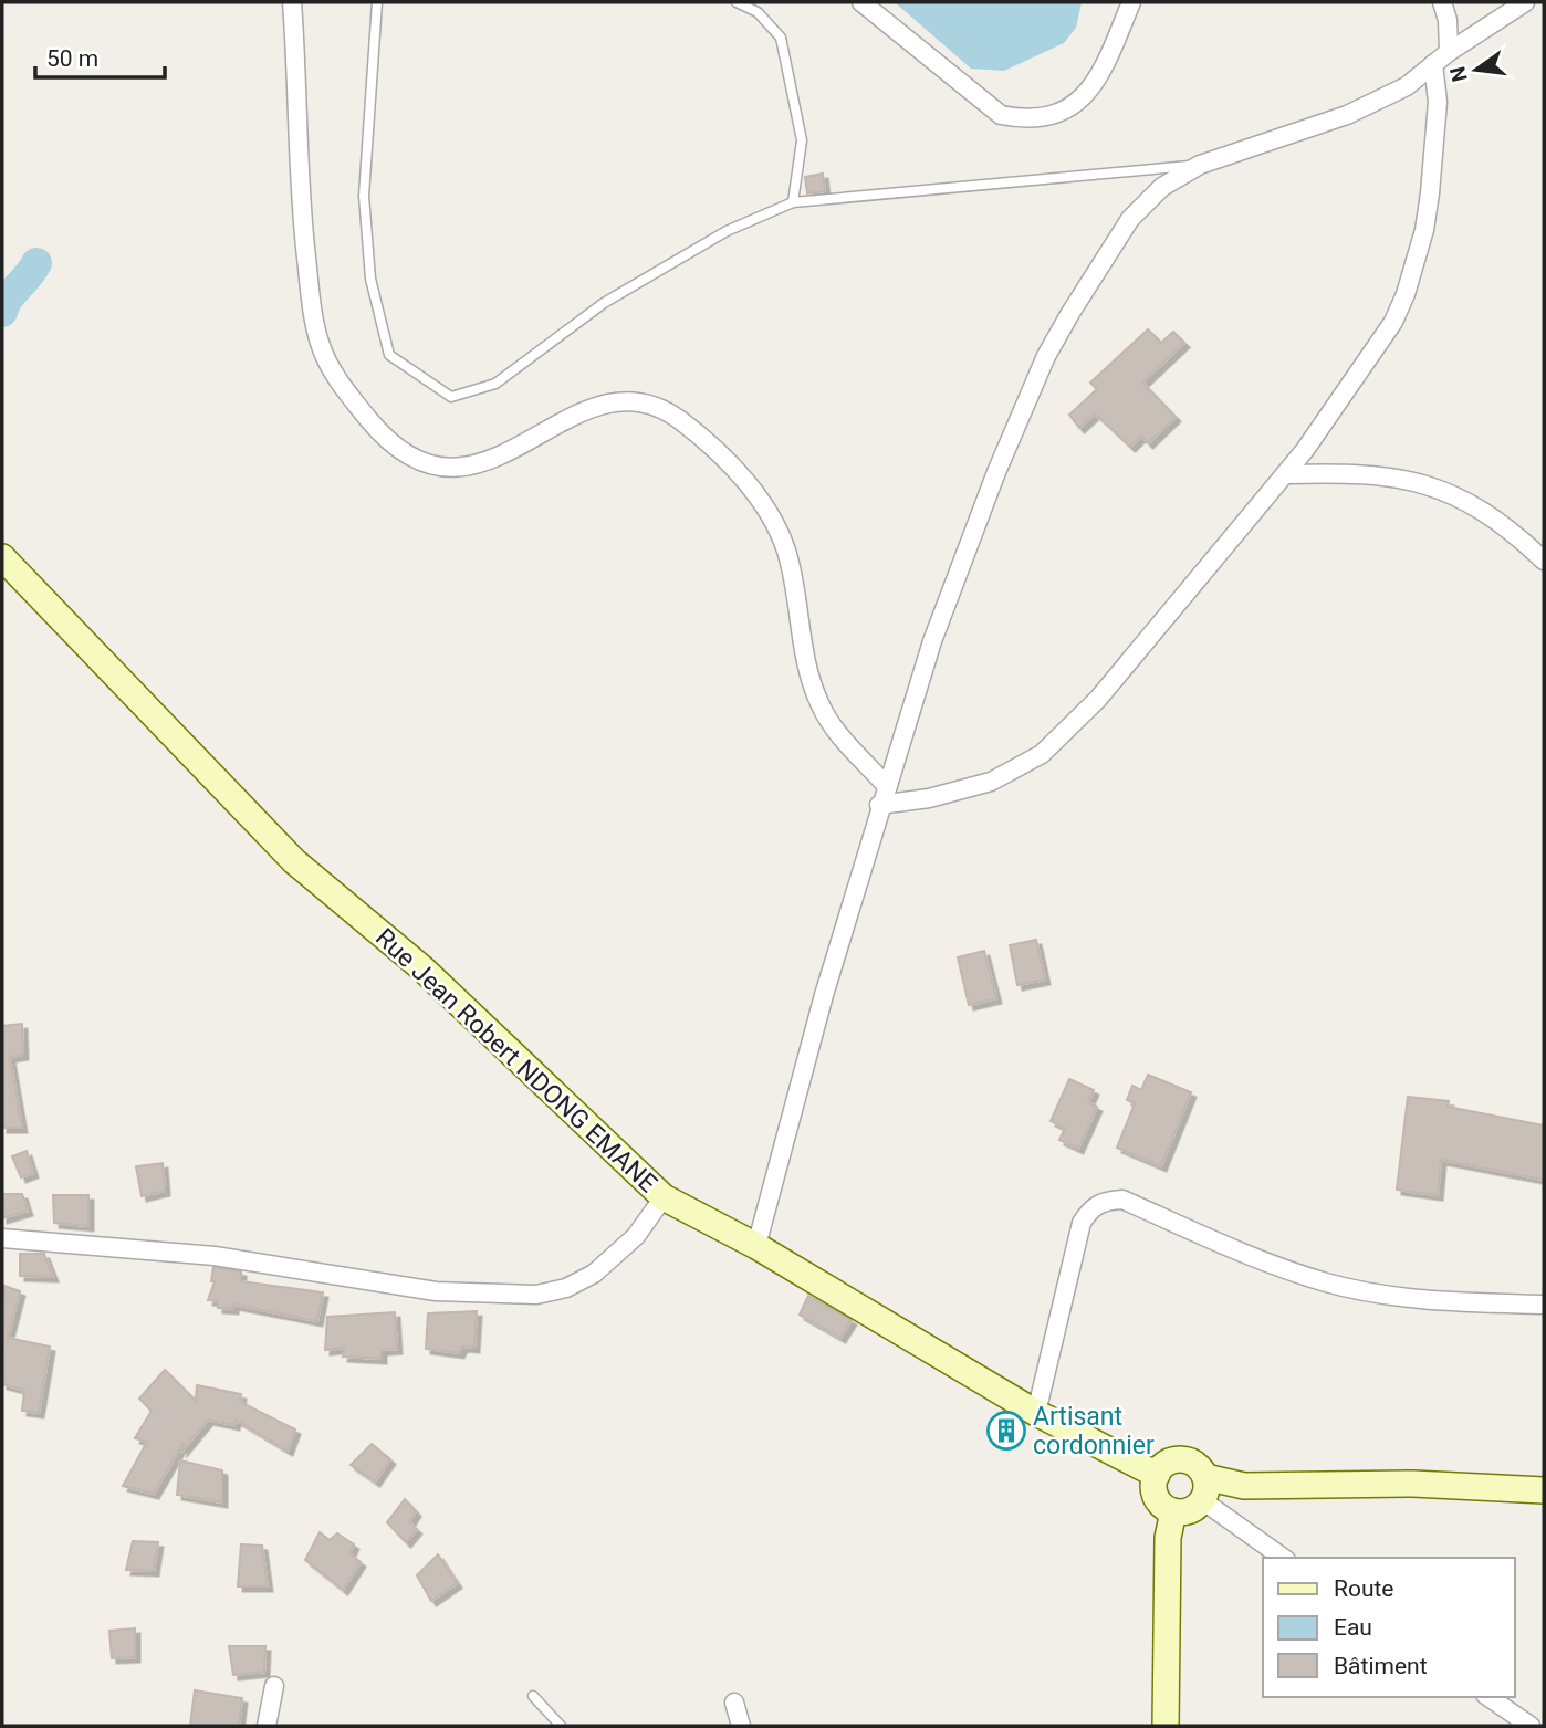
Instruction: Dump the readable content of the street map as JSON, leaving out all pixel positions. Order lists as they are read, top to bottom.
{
  "streets": {
    "street": ["Rue Jean Robert NDONG EMANE"]
  },
  "places": {
    "building": ["Artisant cordonnier"]
  },
  "legend": ["Route", "Eau", "Bâtiment"],
  "scale_bar": "50 m",
  "north": "left"
}
